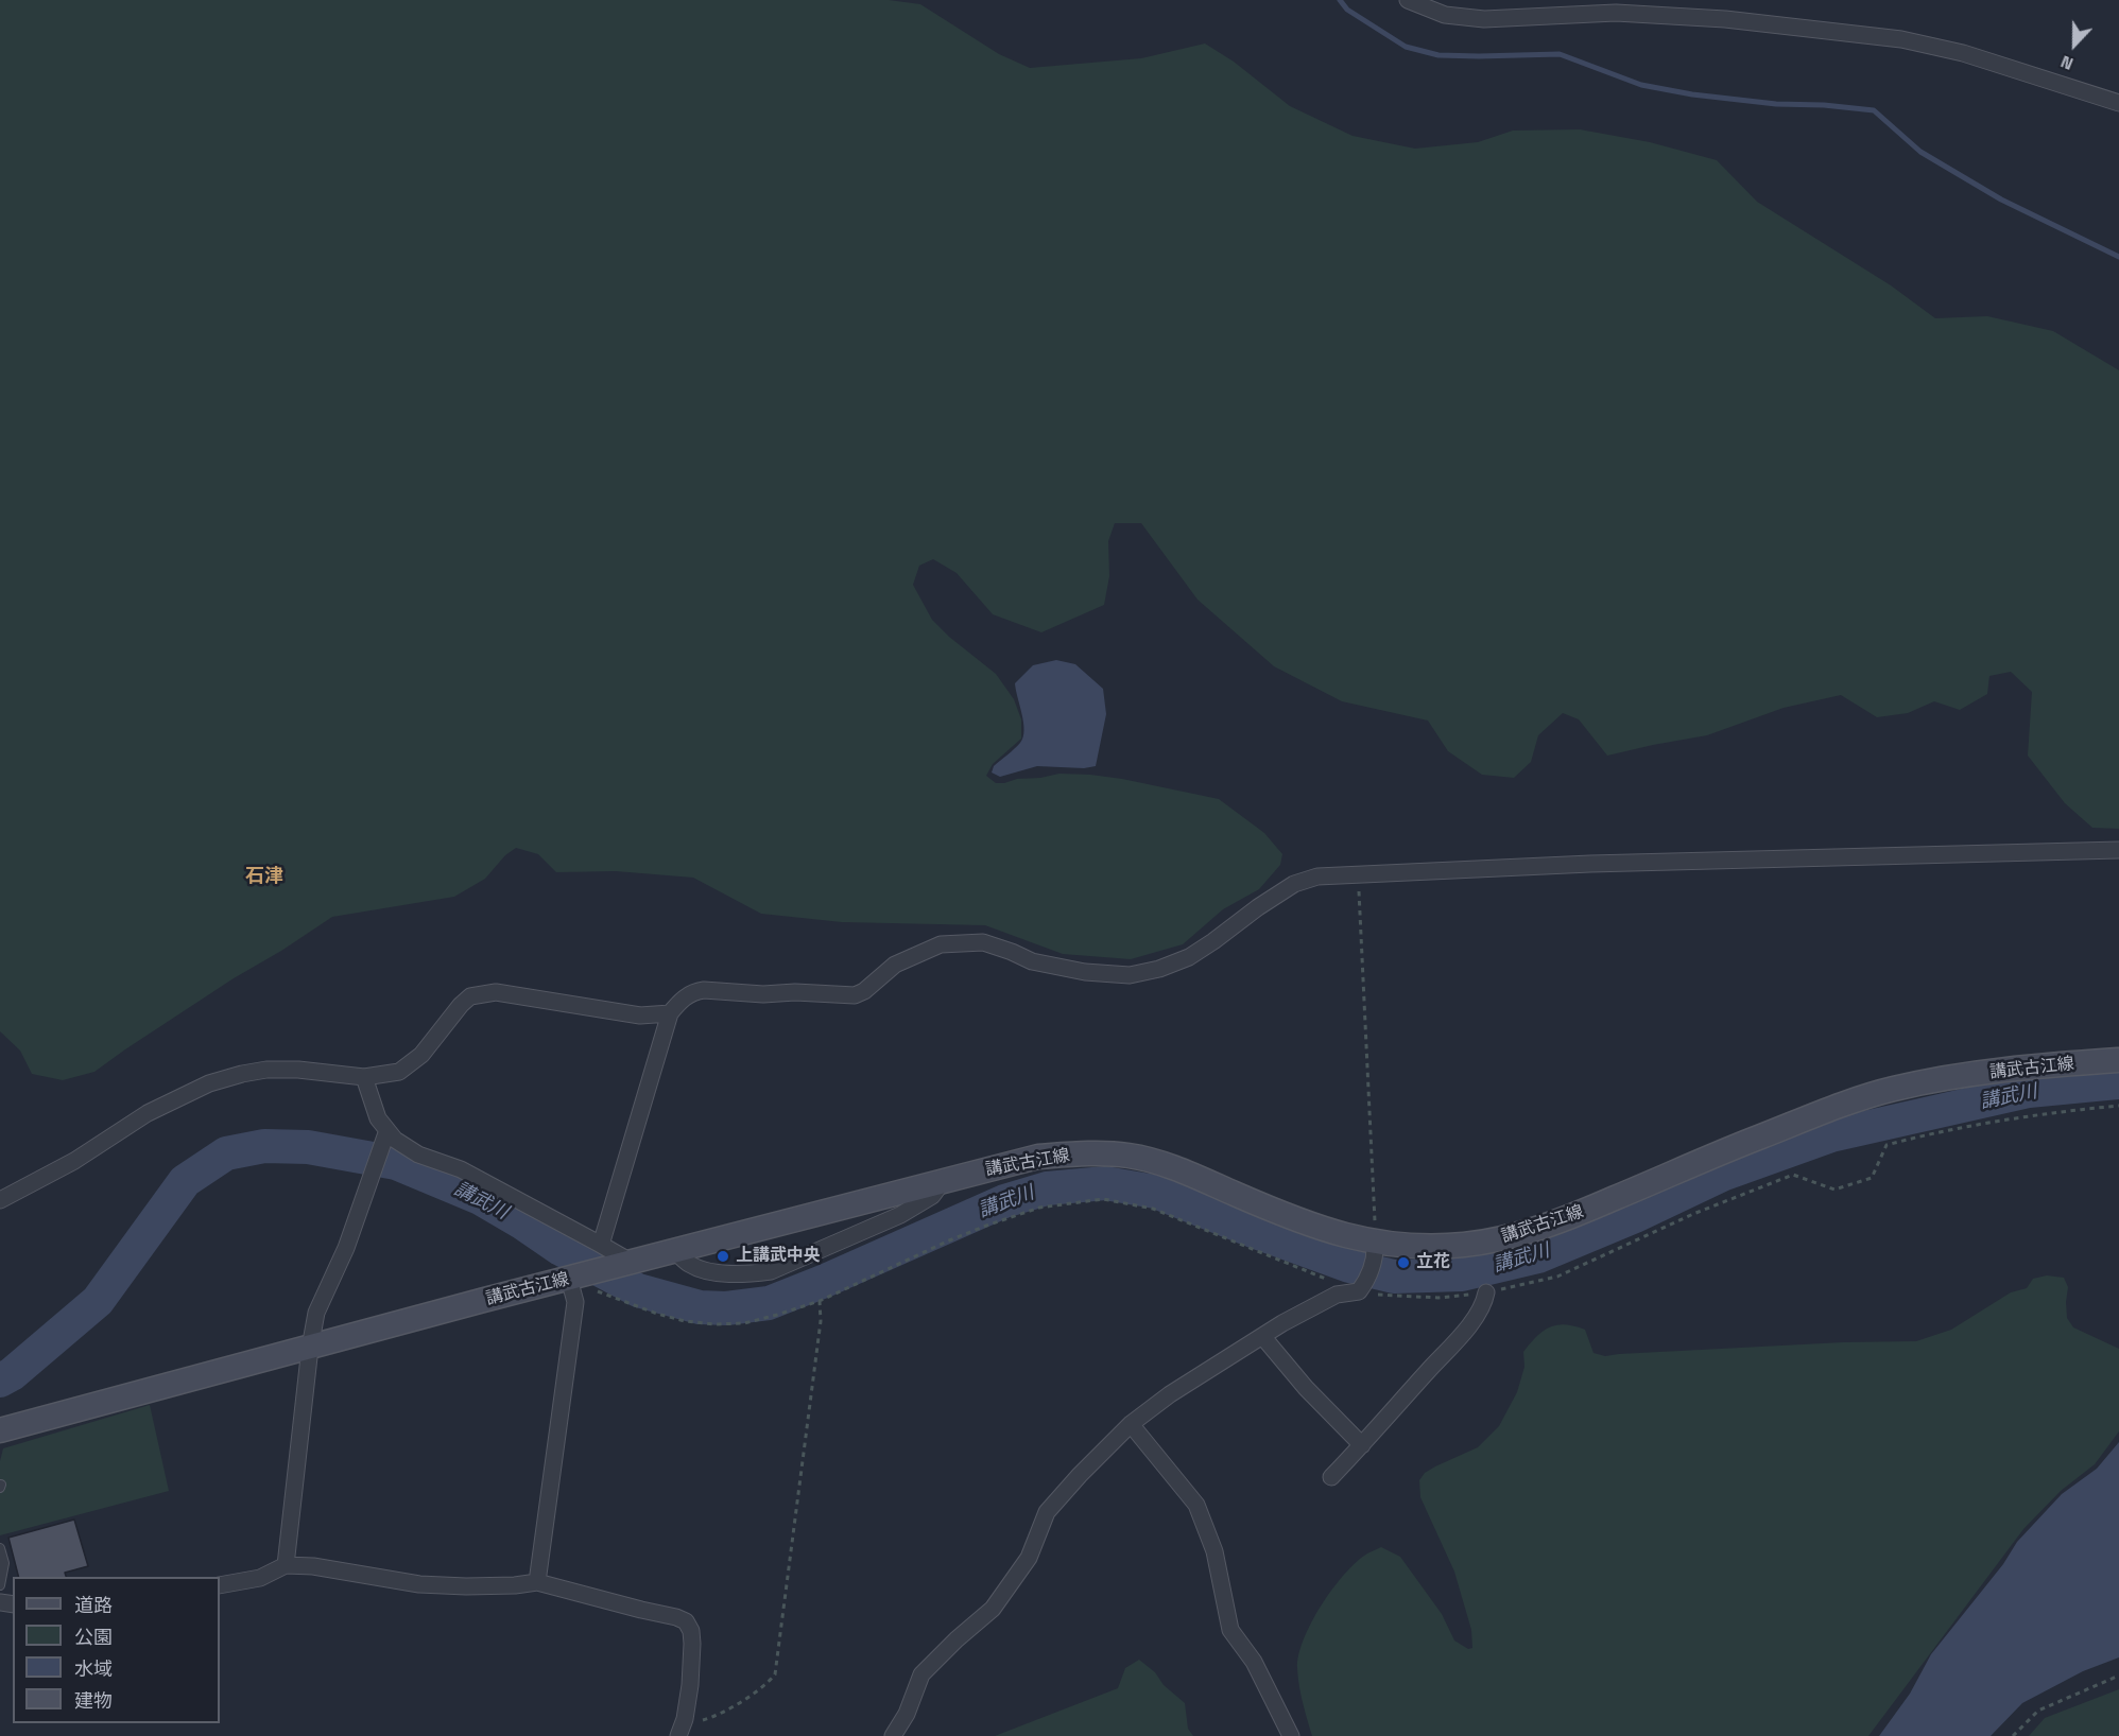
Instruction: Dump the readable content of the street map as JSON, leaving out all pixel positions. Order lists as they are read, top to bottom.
{
  "streets": {
    "main road": ["講武古江線"]
  },
  "districts": ["石津"],
  "water": ["講武川"],
  "places": ["上講武中央", "立花"],
  "legend": [
    "道路",
    "公園",
    "水域",
    "建物"
  ],
  "north": "bottom"
}
